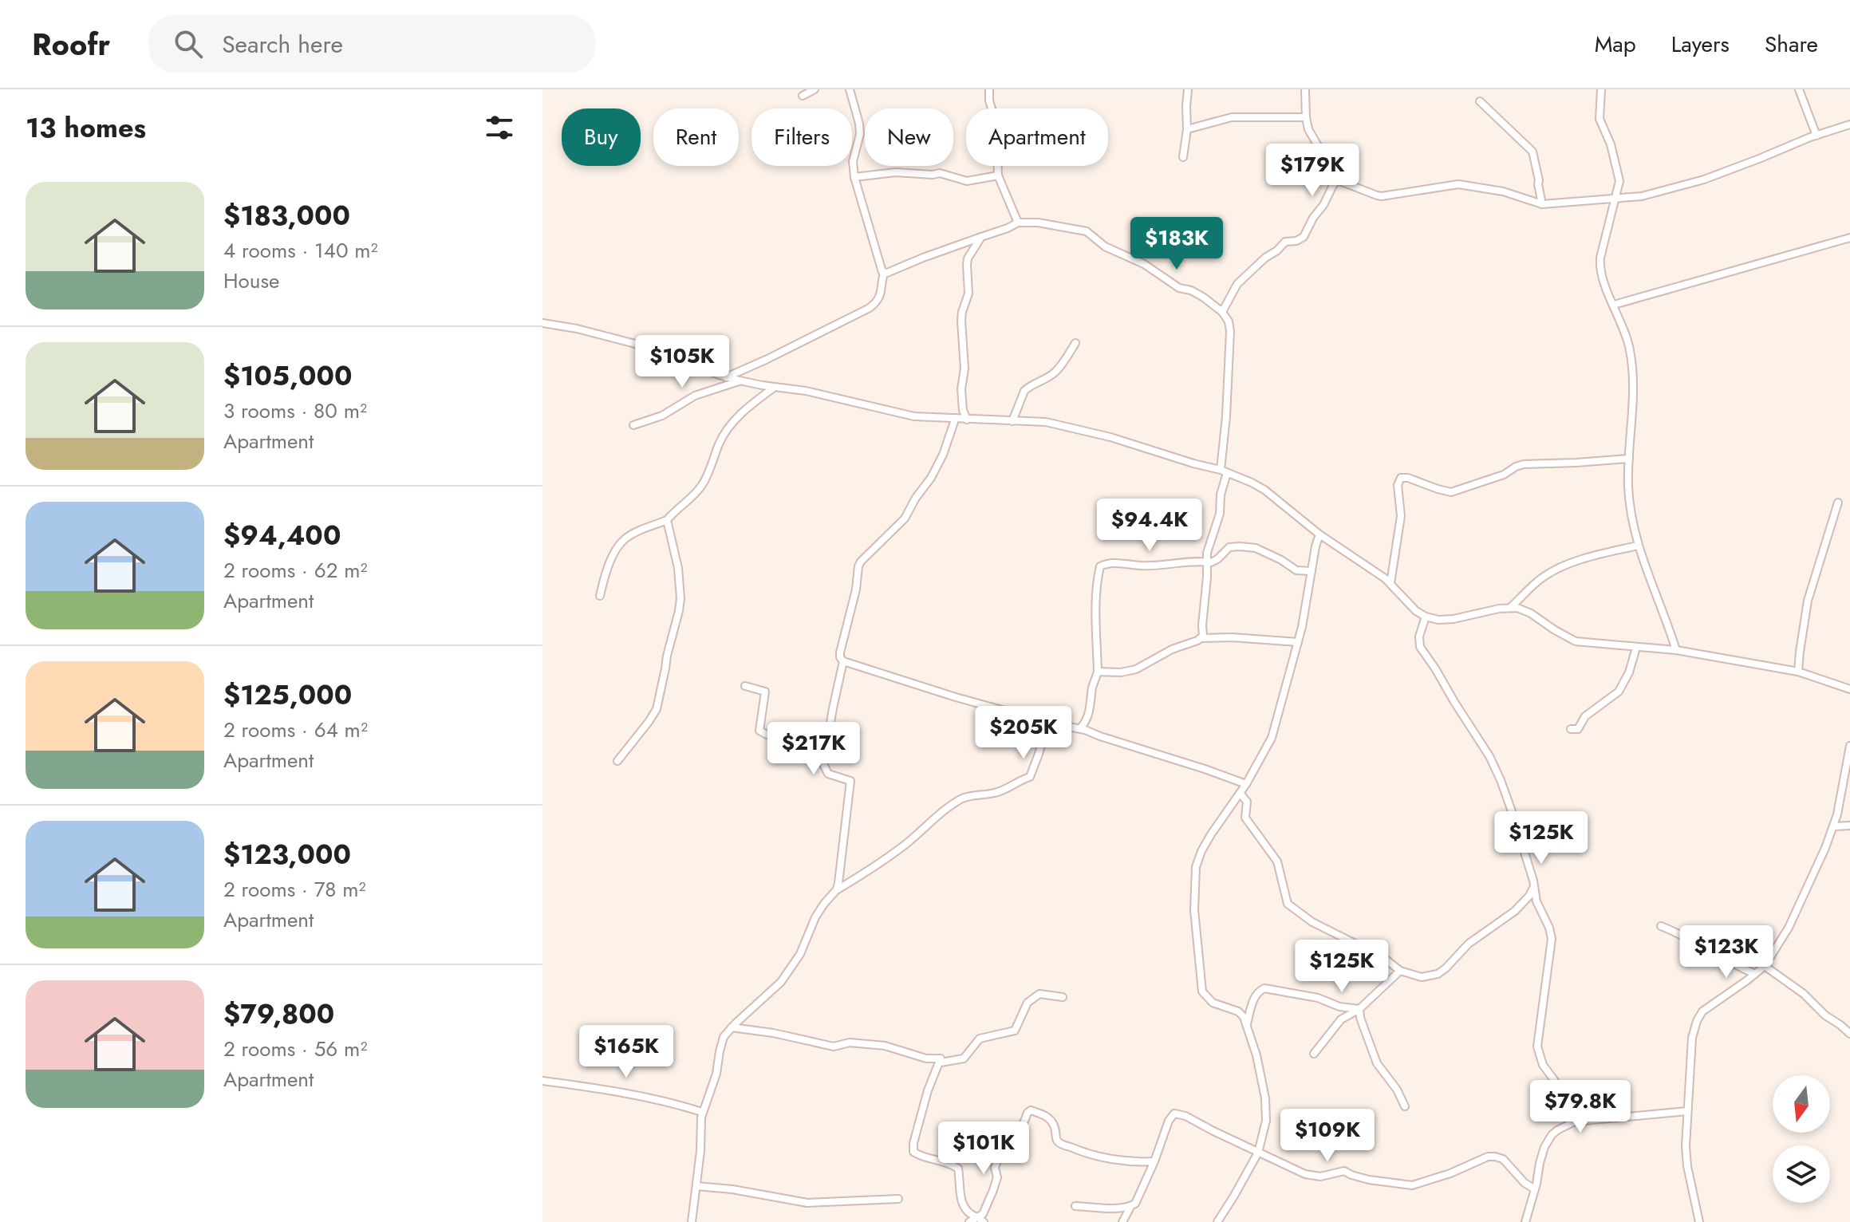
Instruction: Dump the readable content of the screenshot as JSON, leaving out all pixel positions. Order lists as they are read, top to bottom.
{
  "north": "bottom",
  "page": {
    "header": "Roofr",
    "search": "Search here",
    "nav": ["Map", "Layers", "Share"],
    "heading": "13 homes",
    "chip": [
      "Buy",
      "Rent",
      "Filters",
      "New",
      "Apartment"
    ],
    "price": [
      "$179K",
      "$183K",
      "$105K",
      "$94.4K",
      "$205K",
      "$217K",
      "$125K",
      "$123K",
      "$125K",
      "$165K",
      "$79.8K",
      "$109K",
      "$101K"
    ],
    "list": [
      {
        "name": "$183,000",
        "note": "4 rooms · 140 m² · House"
      },
      {
        "name": "$105,000",
        "note": "3 rooms · 80 m² · Apartment"
      },
      {
        "name": "$94,400",
        "note": "2 rooms · 62 m² · Apartment"
      },
      {
        "name": "$125,000",
        "note": "2 rooms · 64 m² · Apartment"
      },
      {
        "name": "$123,000",
        "note": "2 rooms · 78 m² · Apartment"
      },
      {
        "name": "$79,800",
        "note": "2 rooms · 56 m² · Apartment"
      }
    ]
  }
}
